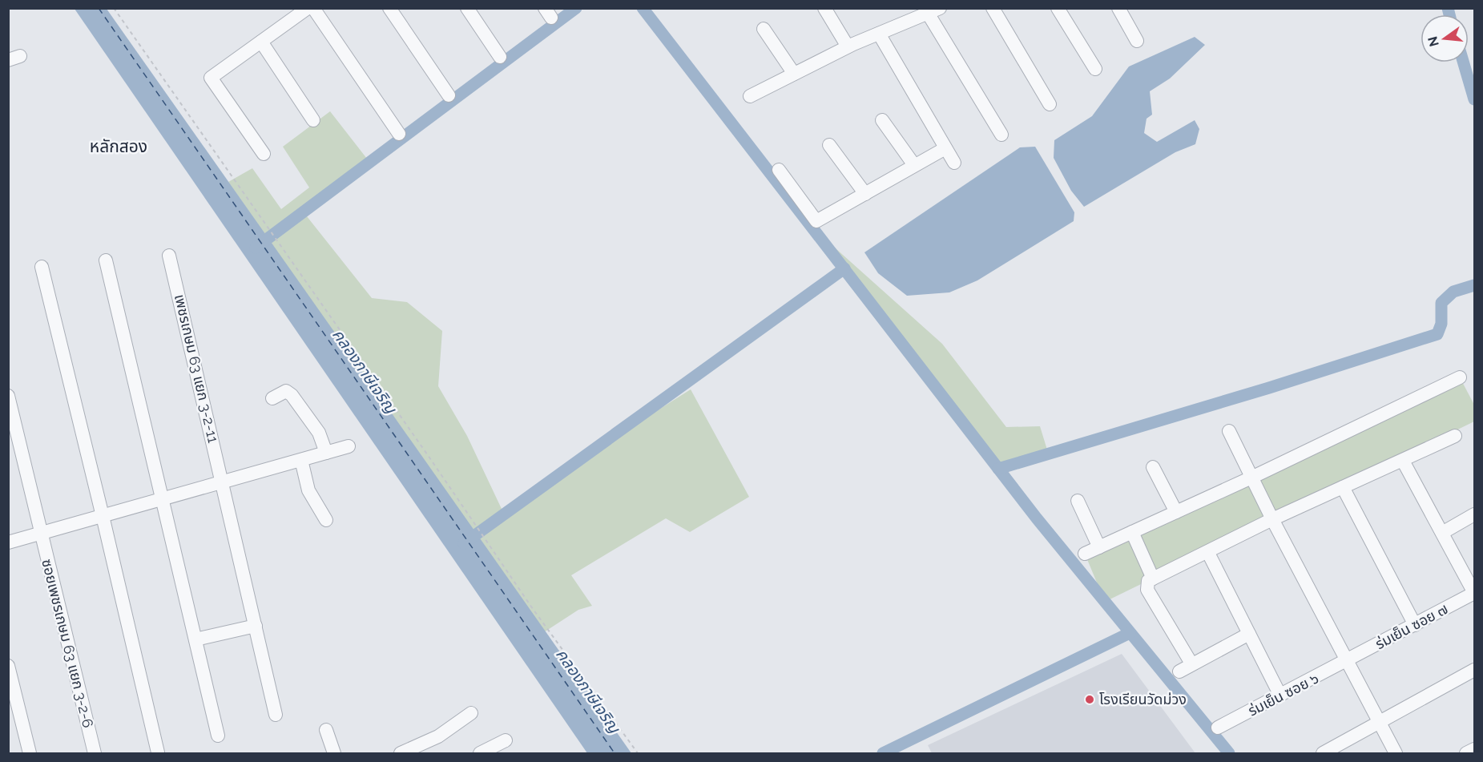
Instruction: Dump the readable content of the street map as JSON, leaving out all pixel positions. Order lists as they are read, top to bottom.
{
  "streets": {
    "street": [
      "เพชรเกษม 63 แยก 3-2-11",
      "ร่มเย็น ซอย ๗",
      "ซอยเพชรเกษม 63 แยก 3-2-6",
      "ร่มเย็น ซอย ๖"
    ]
  },
  "crossings": [
    ["ร่มเย็น ซอย ๗", "ร่มเย็น ซอย ๖"]
  ],
  "districts": ["หลักสอง"],
  "water": ["คลองภาษีเจริญ"],
  "places": ["โรงเรียนวัดม่วง"],
  "north": "left"
}
